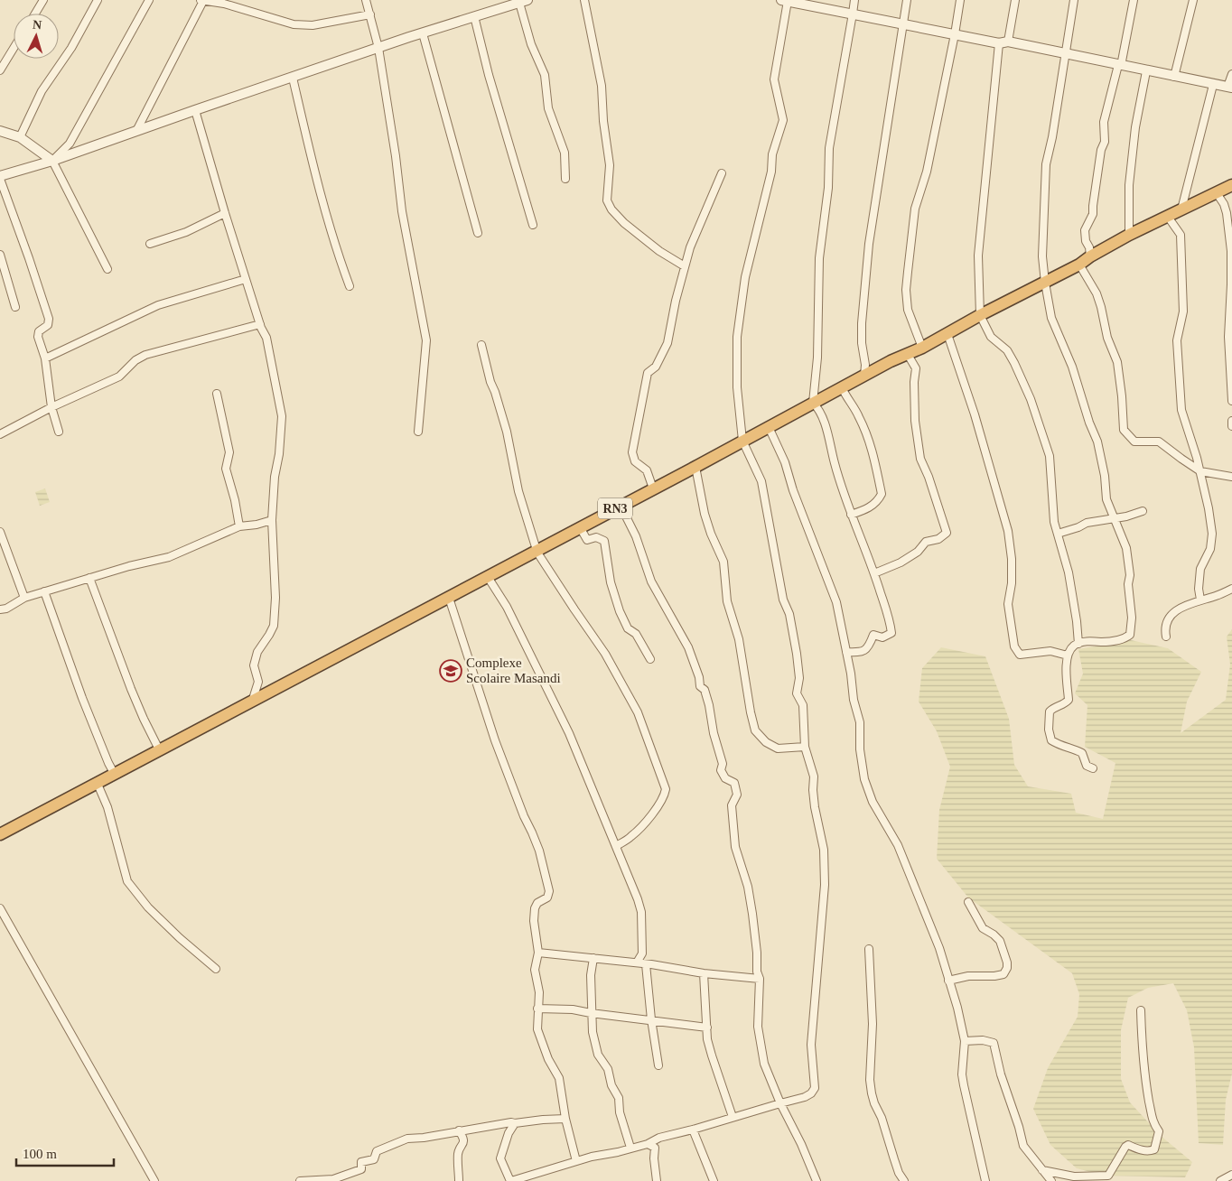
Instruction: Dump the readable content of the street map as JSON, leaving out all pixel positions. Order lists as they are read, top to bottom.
{
  "streets": {
    "highway": ["RN3"]
  },
  "places": {
    "school or university": ["Complexe Scolaire Masandi"]
  },
  "scale_bar": "100 m",
  "north": "top"
}
